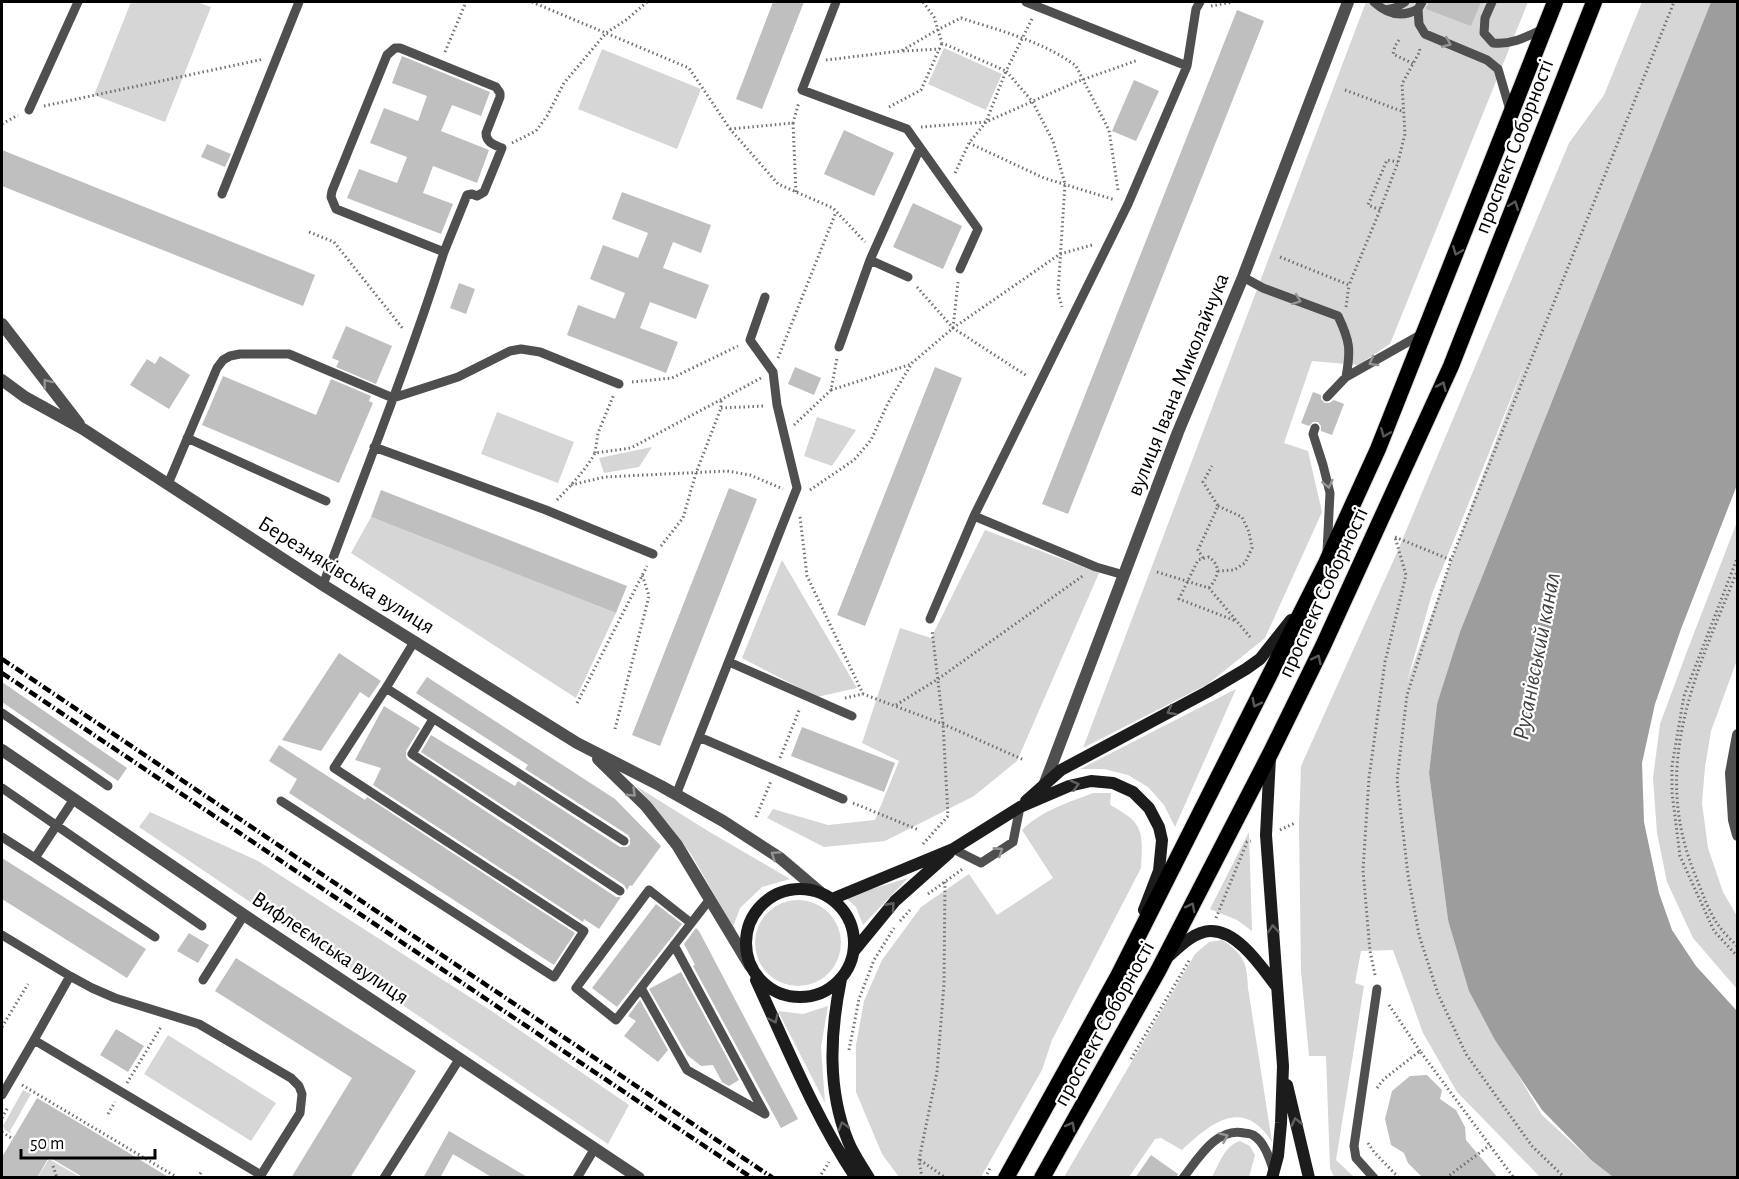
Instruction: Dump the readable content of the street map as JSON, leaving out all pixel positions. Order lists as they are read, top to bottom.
{
  "streets": {
    "highway": ["проспект Соборності"],
    "main road": ["вулиця Івана Миколайчука"],
    "street": ["Березняківська вулиця", "Вифлеємська вулиця"]
  },
  "crossings": [
    ["проспект Соборності", "вулиця Івана Миколайчука"],
    ["вулиця Івана Миколайчука", "Березняківська вулиця"]
  ],
  "water": ["Русанівський канал"],
  "scale_bar": "50 m"
}
